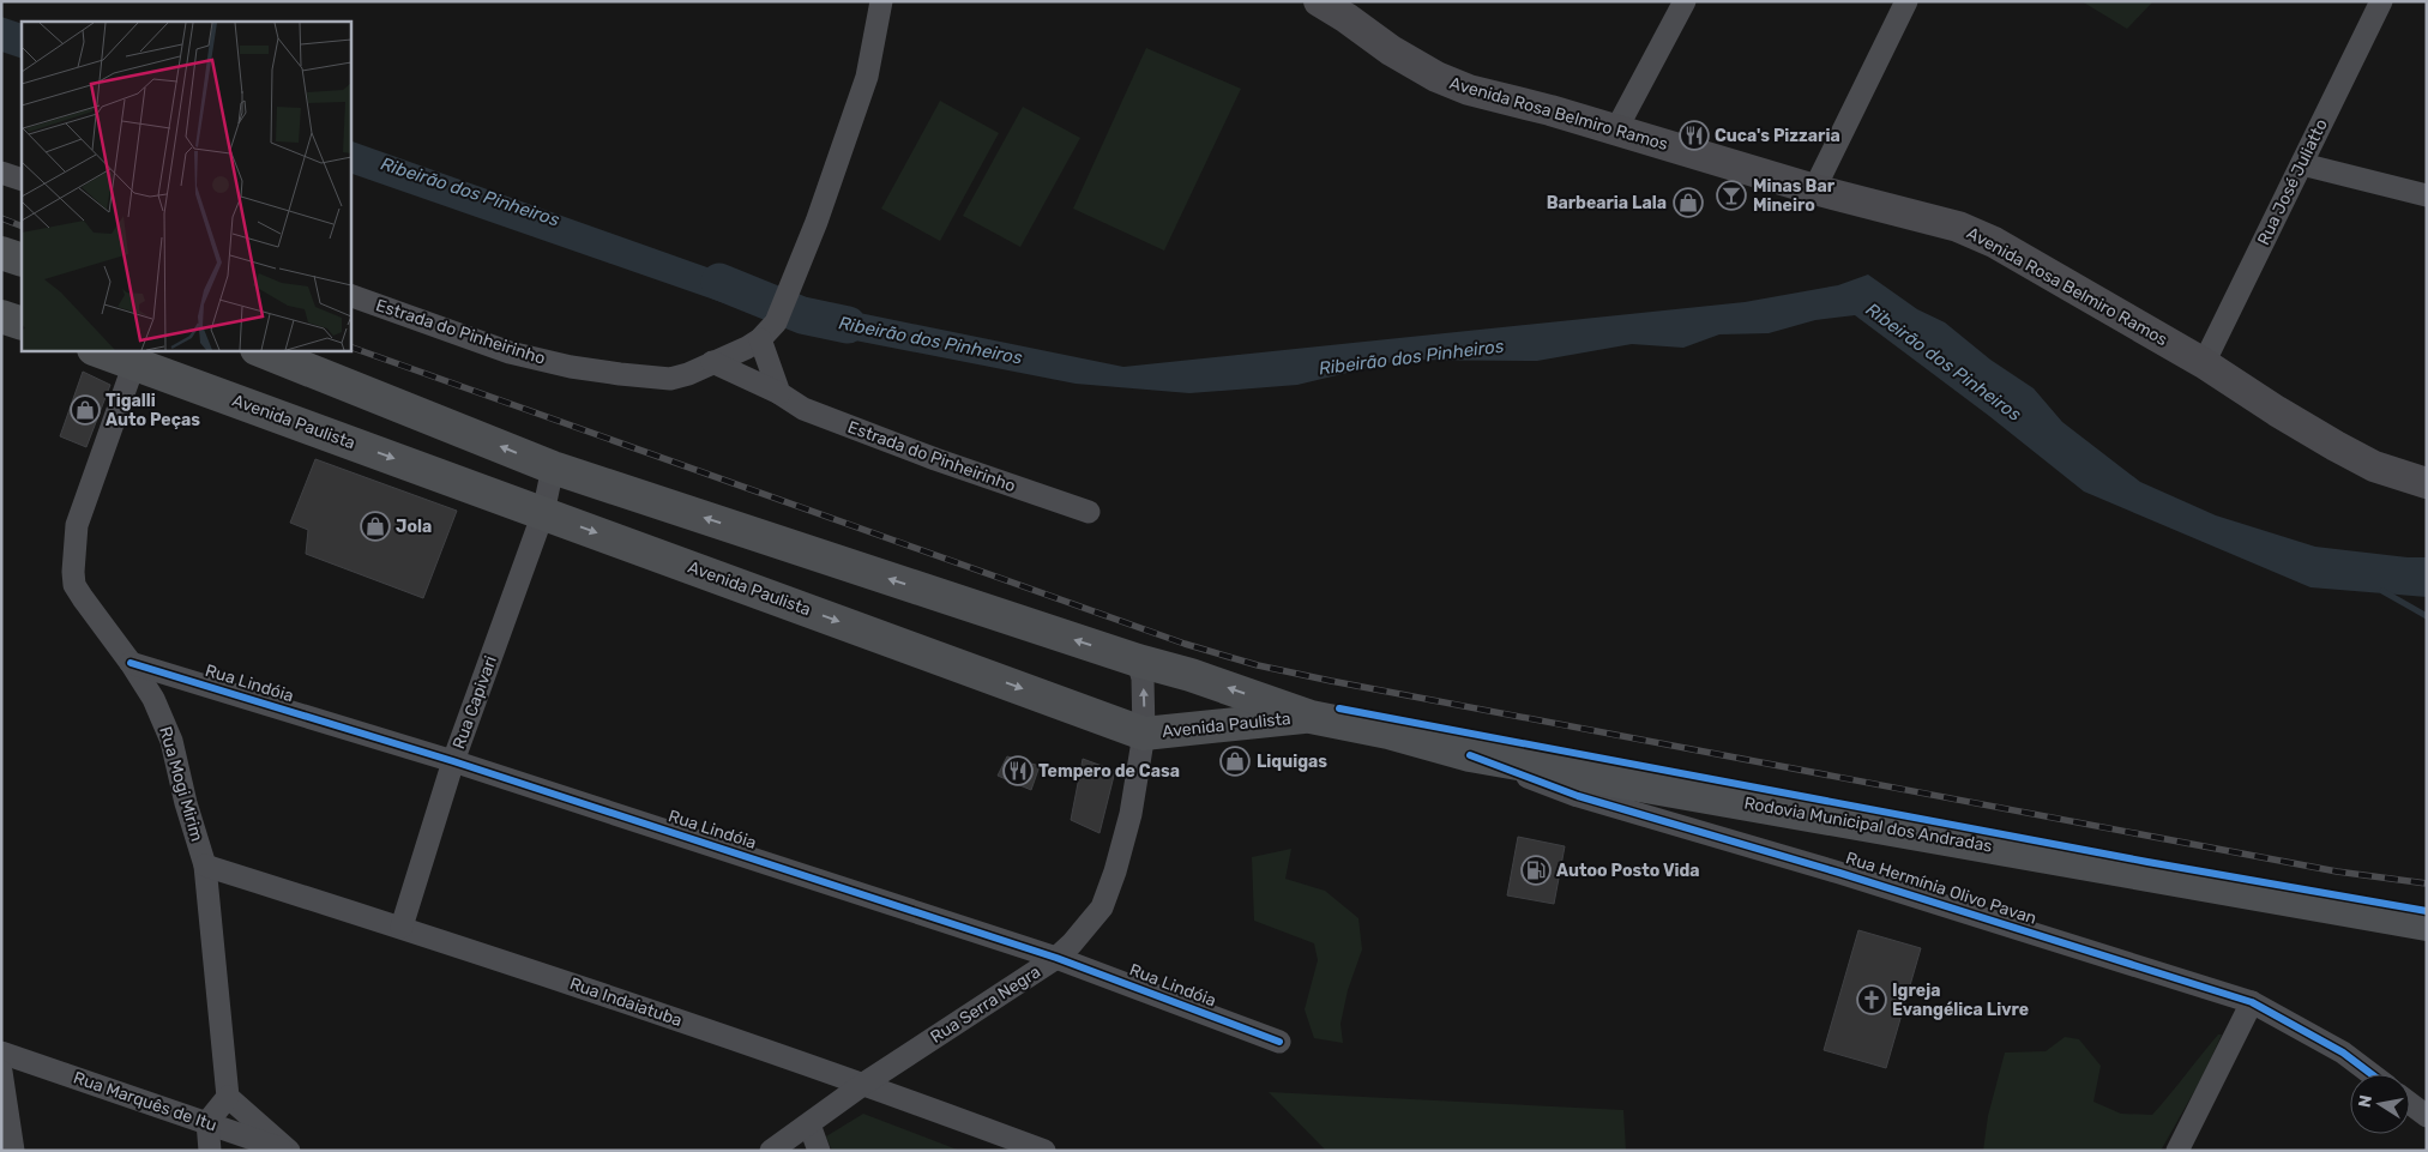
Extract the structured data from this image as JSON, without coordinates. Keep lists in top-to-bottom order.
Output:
{
  "streets": {
    "main road": ["Avenida Rosa Belmiro Ramos", "Avenida Paulista", "Rodovia Municipal dos Andradas"],
    "street": [
      "Rua José Juliatto",
      "Estrada do Pinheirinho",
      "Rua Lindóia",
      "Rua Capivari",
      "Rua Mogi Mirim",
      "Rua Hermínia Olivo Pavan",
      "Rua Indaiatuba",
      "Rua Serra Negra",
      "Rua Marquês de Itu"
    ]
  },
  "crossings": [
    ["Avenida Rosa Belmiro Ramos", "Rua José Juliatto"],
    ["Avenida Paulista", "Rua Capivari"],
    ["Avenida Paulista", "Rua Mogi Mirim"],
    ["Avenida Paulista", "Rodovia Municipal dos Andradas"],
    ["Avenida Paulista", "Rua Serra Negra"],
    ["Rua Lindóia", "Rua Capivari"],
    ["Rua Lindóia", "Rua Mogi Mirim"],
    ["Rua Lindóia", "Rua Serra Negra"],
    ["Rua Capivari", "Rua Indaiatuba"],
    ["Rua Mogi Mirim", "Rua Indaiatuba"],
    ["Rodovia Municipal dos Andradas", "Rua Hermínia Olivo Pavan"],
    ["Rua Indaiatuba", "Rua Serra Negra"]
  ],
  "water": ["Ribeirão dos Pinheiros"],
  "places": {
    "restaurant": ["Cuca's Pizzaria", "Tempero de Casa"],
    "bar": ["Minas Bar Mineiro"],
    "shop": [
      "Barbearia Lala",
      "Tigalli Auto Peças",
      "Jola",
      "Liquigas"
    ],
    "fuel station": ["Autoo Posto Vida"],
    "church": ["Igreja Evangélica Livre"]
  },
  "north": "left"
}
